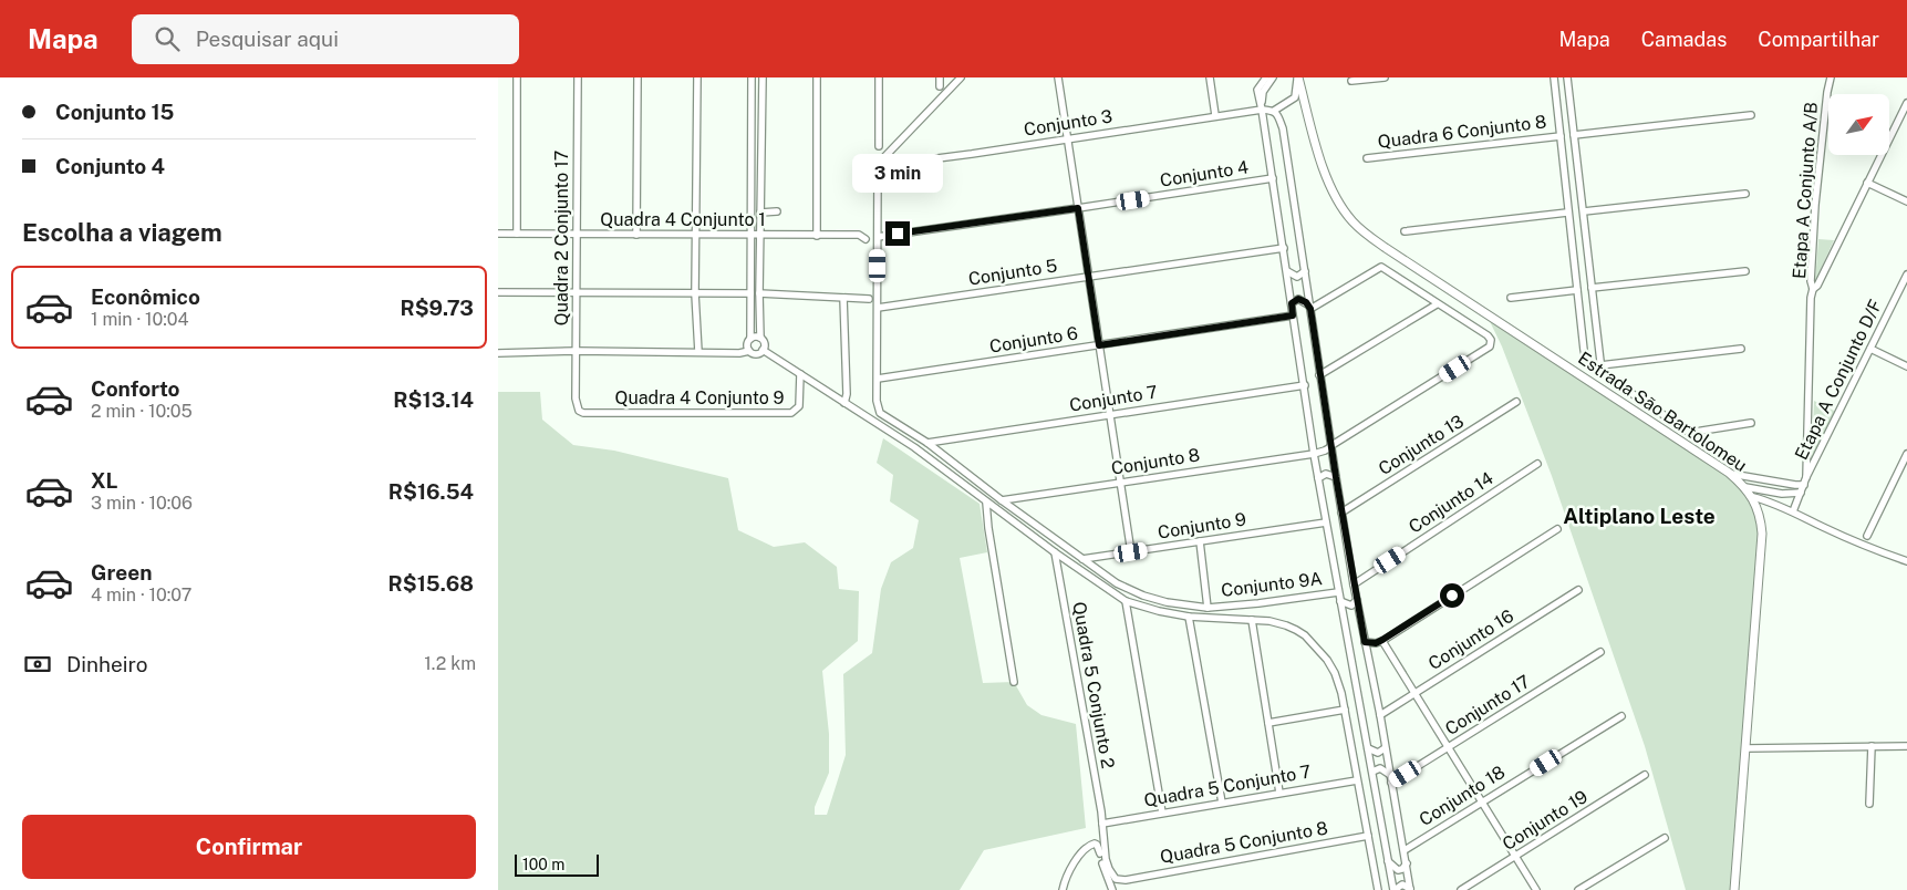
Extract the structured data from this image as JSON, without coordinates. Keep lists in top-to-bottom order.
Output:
{
  "streets": {
    "street": [
      "Conjunto 3",
      "Quadra 6 Conjunto 8",
      "Conjunto 4",
      "Etapa A Conjunto A/B",
      "Quadra 4 Conjunto 1",
      "Quadra 2 Conjunto 17",
      "Conjunto 5",
      "Conjunto 6",
      "Etapa A Conjunto D/F",
      "Quadra 4 Conjunto 9",
      "Conjunto 7",
      "Estrada São Bartolomeu",
      "Conjunto 13",
      "Conjunto 8",
      "Conjunto 14",
      "Conjunto 9",
      "Conjunto 9A",
      "Conjunto 16",
      "Quadra 5 Conjunto 2",
      "Conjunto 17",
      "Quadra 5 Conjunto 7",
      "Conjunto 18",
      "Conjunto 19",
      "Quadra 5 Conjunto 8"
    ]
  },
  "crossings": [
    ["Quadra 4 Conjunto 1", "Quadra 2 Conjunto 17"],
    ["Quadra 2 Conjunto 17", "Quadra 4 Conjunto 9"],
    ["Conjunto 6", "Conjunto 9A"],
    ["Conjunto 7", "Conjunto 9A"],
    ["Conjunto 8", "Conjunto 9A"],
    ["Conjunto 9", "Conjunto 9A"],
    ["Quadra 5 Conjunto 2", "Quadra 5 Conjunto 7"],
    ["Quadra 5 Conjunto 2", "Quadra 5 Conjunto 8"]
  ],
  "districts": ["Altiplano Leste"],
  "scale_bar": "100 m",
  "north": "top right",
  "page": {
    "header": "Mapa",
    "search": "Pesquisar aqui",
    "nav": ["Mapa", "Camadas", "Compartilhar"],
    "banner": ["Conjunto 15", "Conjunto 4"],
    "bubble": "3 min",
    "heading": "Escolha a viagem",
    "list": [
      {
        "name": "Econômico",
        "note": "1 min · 10:04",
        "value": "R$9.73"
      },
      {
        "name": "Conforto",
        "note": "2 min · 10:05",
        "value": "R$13.14"
      },
      {
        "name": "XL",
        "note": "3 min · 10:06",
        "value": "R$16.54"
      },
      {
        "name": "Green",
        "note": "4 min · 10:07",
        "value": "R$15.68"
      }
    ],
    "pay": ["Dinheiro", "1.2 km"],
    "buttons": "Confirmar",
    "scale": "100 m"
  }
}
